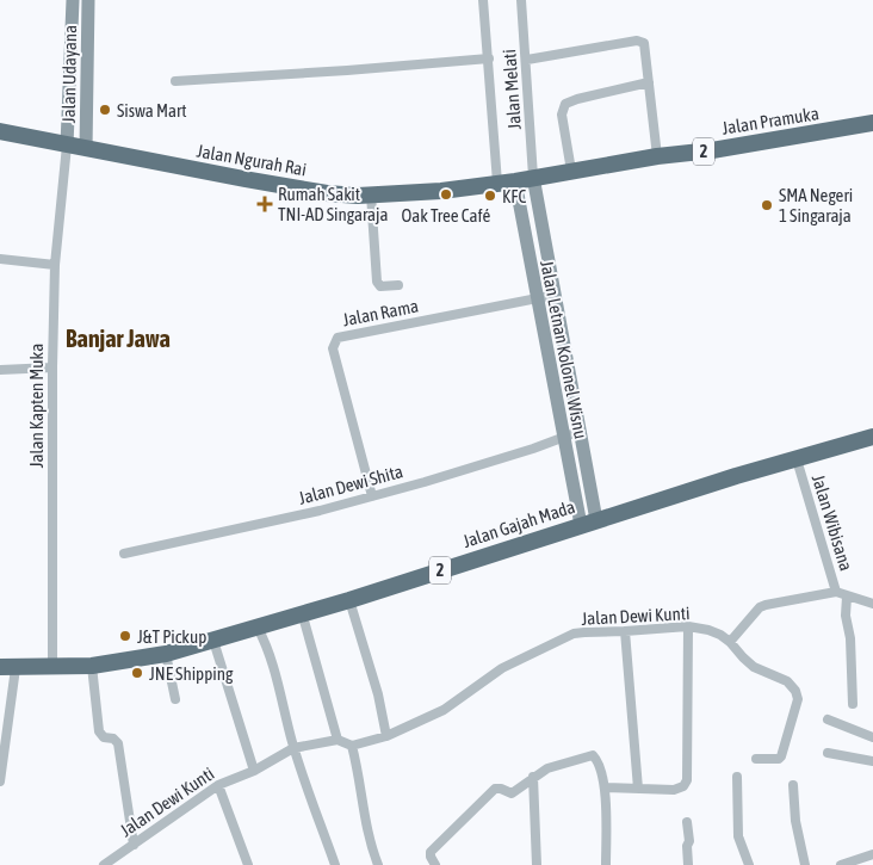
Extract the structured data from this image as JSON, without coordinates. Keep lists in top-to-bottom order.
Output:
{
  "streets": {
    "highway": [
      "Jalan Pramuka",
      "2",
      "Jalan Ngurah Rai",
      "Jalan Gajah Mada"
    ],
    "street": [
      "Jalan Udayana",
      "Jalan Melati",
      "Jalan Rama",
      "Jalan Letnan Kolonel Wisnu",
      "Jalan Kapten Muka",
      "Jalan Dewi Shita",
      "Jalan Wibisana",
      "Jalan Dewi Kunti"
    ]
  },
  "crossings": [
    ["Jalan Udayana", "Jalan Ngurah Rai"],
    ["Jalan Udayana", "Jalan Kapten Muka"],
    ["Jalan Melati", "Jalan Pramuka"],
    ["Jalan Melati", "Jalan Ngurah Rai"],
    ["Jalan Melati", "Jalan Letnan Kolonel Wisnu"],
    ["Jalan Pramuka", "Jalan Ngurah Rai"],
    ["Jalan Pramuka", "Jalan Letnan Kolonel Wisnu"],
    ["Jalan Ngurah Rai", "Jalan Letnan Kolonel Wisnu"],
    ["Jalan Ngurah Rai", "Jalan Kapten Muka"],
    ["Jalan Rama", "Jalan Letnan Kolonel Wisnu"],
    ["Jalan Rama", "Jalan Dewi Shita"],
    ["Jalan Letnan Kolonel Wisnu", "Jalan Dewi Shita"],
    ["Jalan Letnan Kolonel Wisnu", "Jalan Gajah Mada"],
    ["Jalan Kapten Muka", "Jalan Gajah Mada"],
    ["Jalan Wibisana", "Jalan Gajah Mada"]
  ],
  "districts": ["Banjar Jawa"],
  "places": {
    "other": [
      "Siswa Mart",
      "Oak Tree Café",
      "KFC",
      "SMA Negeri 1 Singaraja",
      "J&T Pickup",
      "JNE Shipping"
    ],
    "health": ["Rumah Sakit TNI-AD Singaraja"]
  }
}
